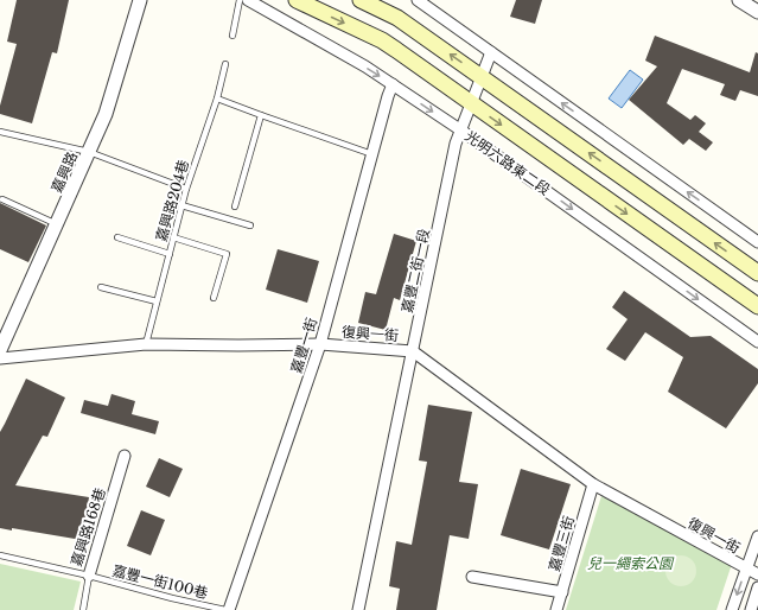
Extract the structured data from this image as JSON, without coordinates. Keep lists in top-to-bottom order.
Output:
{
  "streets": {
    "main road": ["光明六路東二段"],
    "street": [
      "嘉興路",
      "嘉豐二街一段",
      "復興一街",
      "嘉豐一街",
      "嘉興路168巷",
      "嘉豐三街"
    ],
    "lane": ["嘉興路204巷", "嘉豐一街100巷"]
  },
  "crossings": [
    ["光明六路東二段", "嘉豐二街一段"],
    ["光明六路東二段", "嘉豐一街"],
    ["嘉興路204巷", "復興一街"],
    ["嘉豐二街一段", "復興一街"],
    ["復興一街", "嘉豐一街"],
    ["復興一街", "嘉豐三街"],
    ["嘉豐一街", "嘉豐一街100巷"],
    ["嘉興路168巷", "嘉豐一街100巷"]
  ],
  "parks": ["兒一繩索公園"]
}
